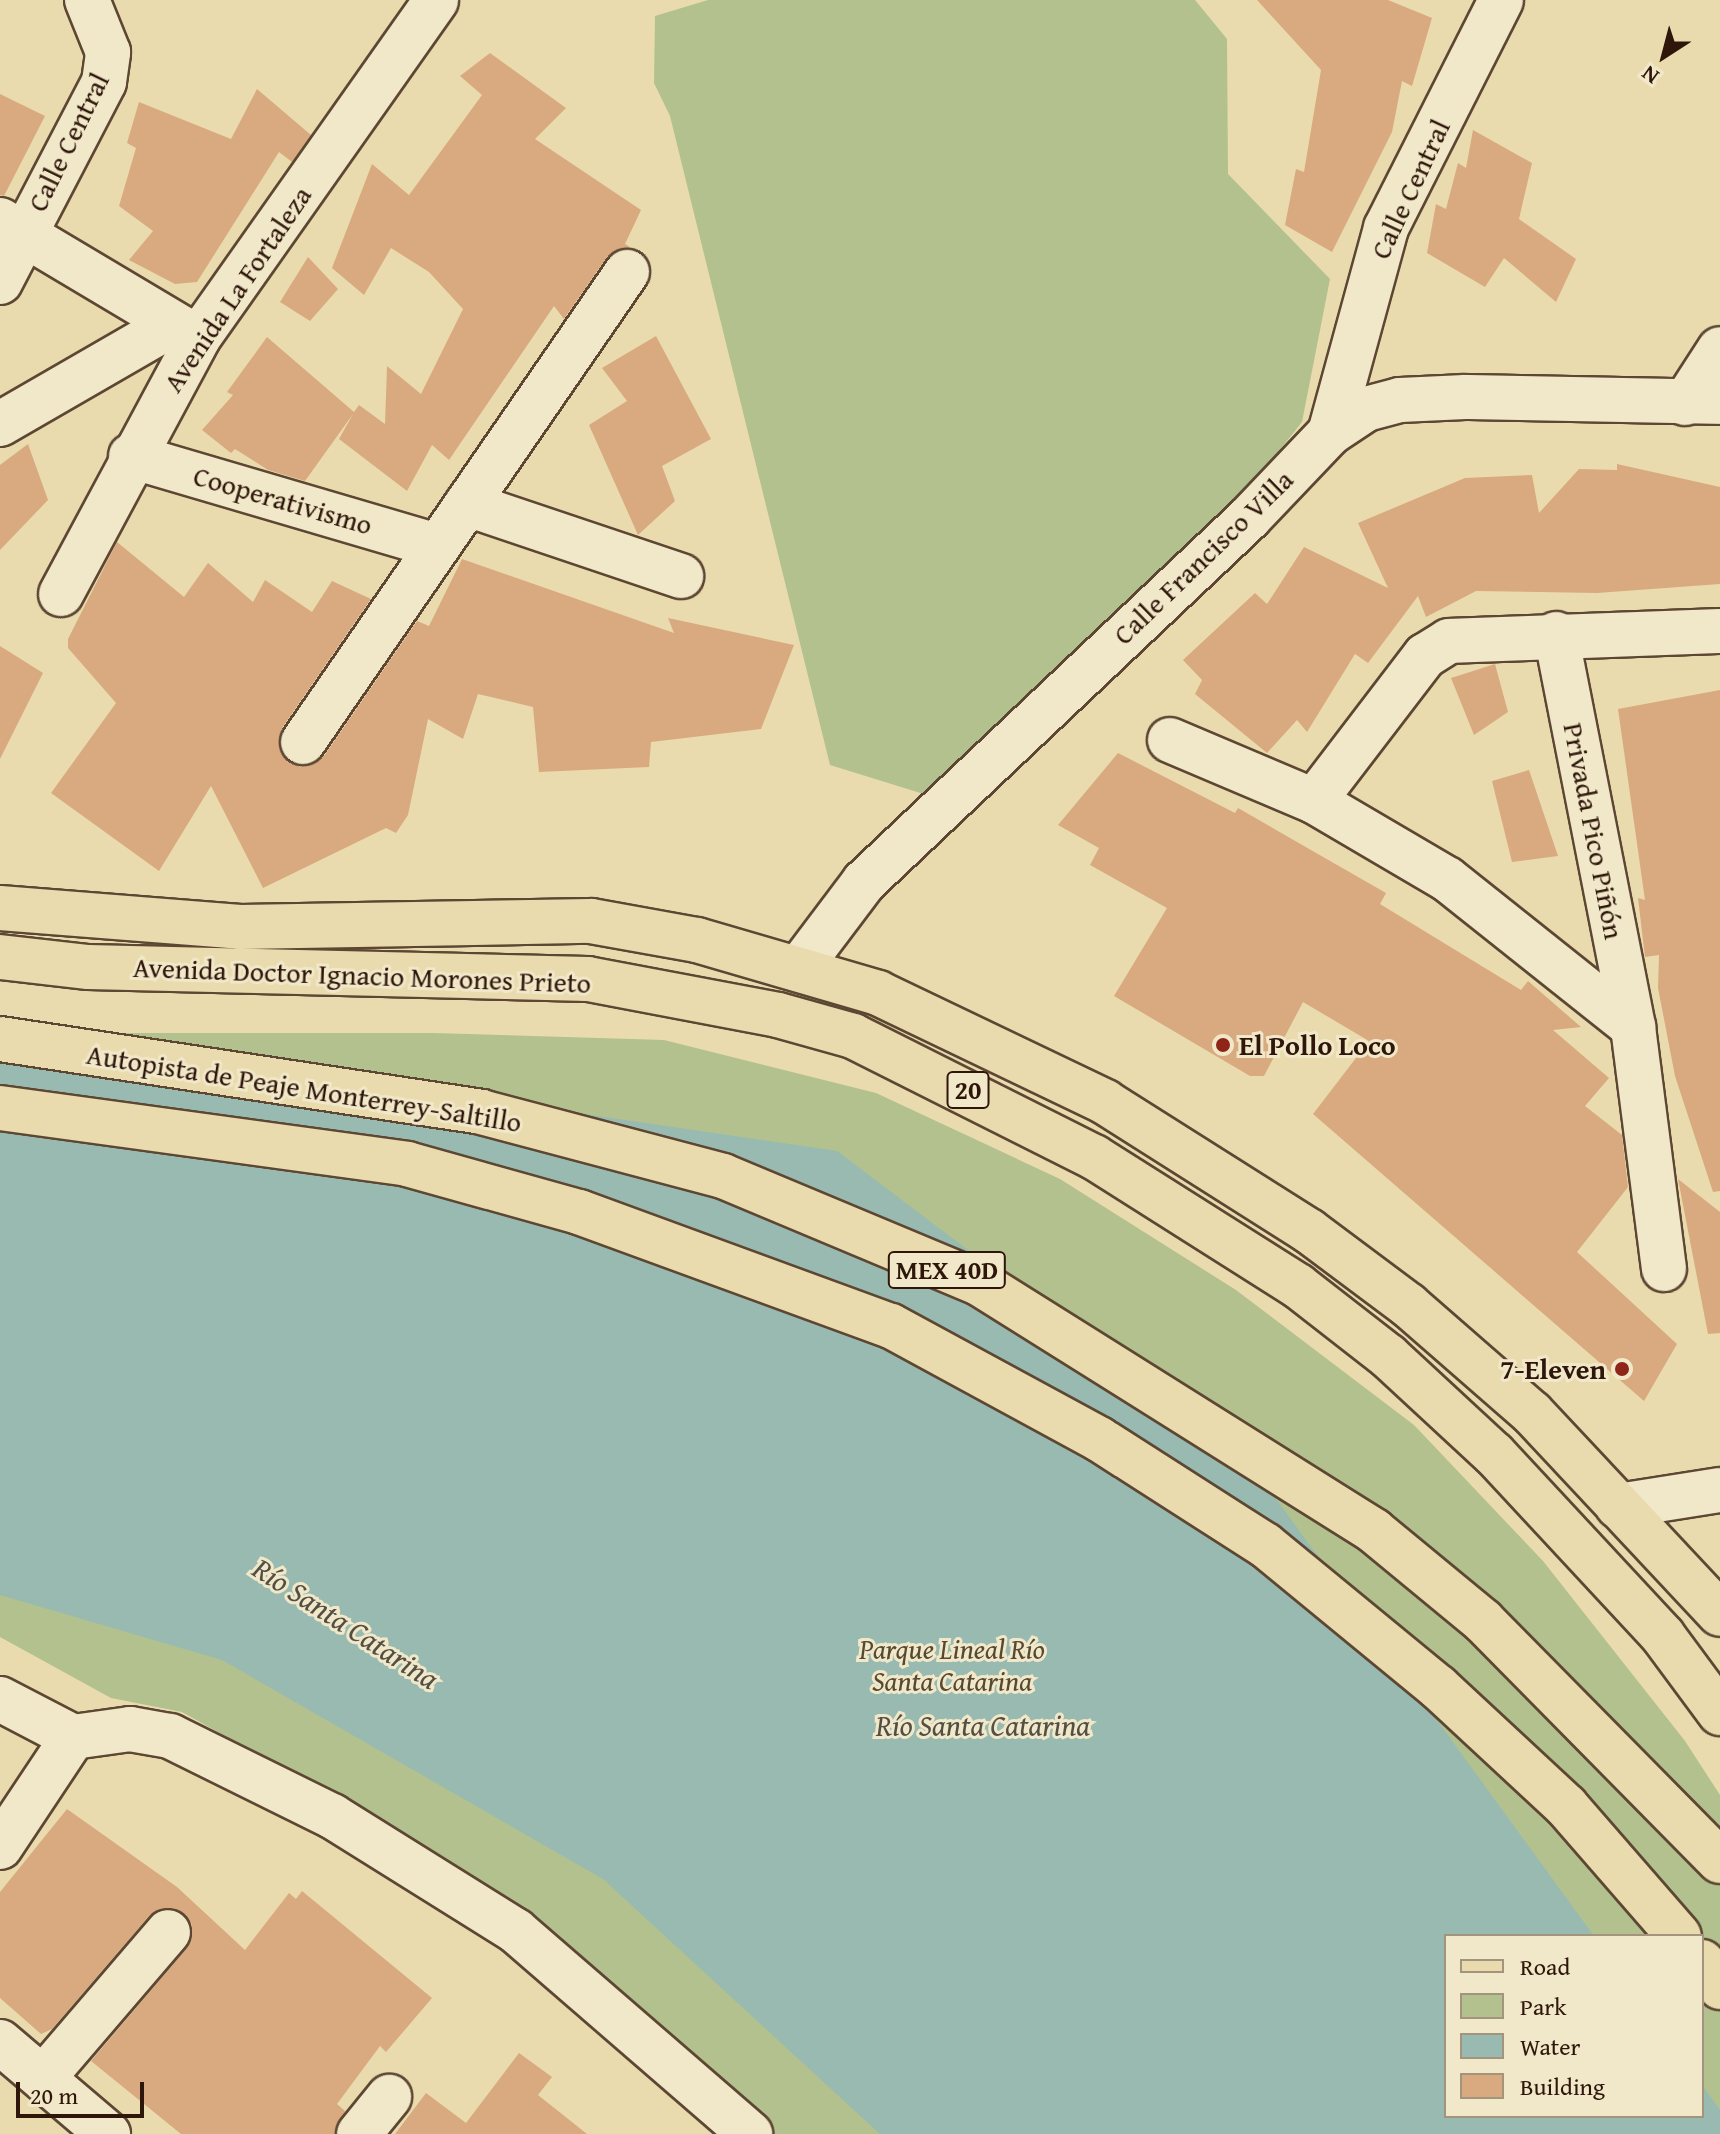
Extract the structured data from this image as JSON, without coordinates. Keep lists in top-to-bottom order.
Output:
{
  "streets": {
    "main road": [
      "Avenida Doctor Ignacio Morones Prieto",
      "Autopista de Peaje Monterrey-Saltillo",
      "20",
      "MEX 40D"
    ],
    "street": [
      "Calle Central",
      "Avenida La Fortaleza",
      "Cooperativismo",
      "Calle Francisco Villa",
      "Privada Pico Piñón"
    ]
  },
  "crossings": [
    ["Calle Central", "Calle Francisco Villa"],
    ["Avenida La Fortaleza", "Cooperativismo"],
    ["Calle Francisco Villa", "Avenida Doctor Ignacio Morones Prieto"]
  ],
  "water": ["Río Santa Catarina"],
  "parks": ["Parque Lineal Río Santa Catarina"],
  "places": ["El Pollo Loco", "7-Eleven"],
  "legend": [
    "Road",
    "Park",
    "Water",
    "Building"
  ],
  "scale_bar": "20 m",
  "north": "bottom left"
}
